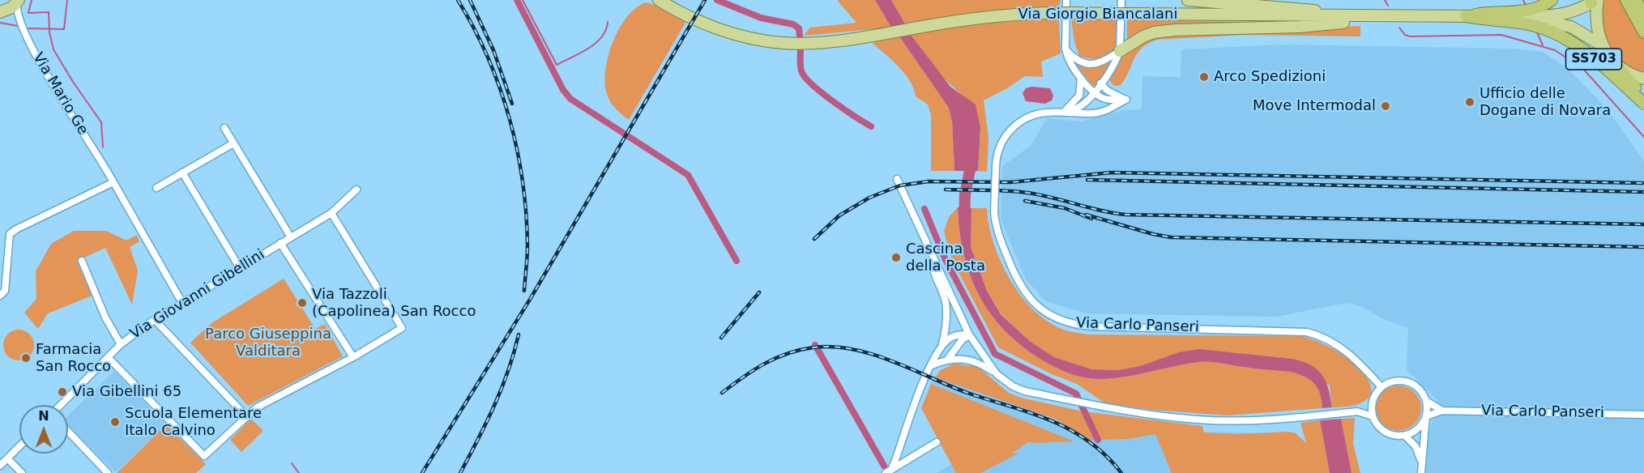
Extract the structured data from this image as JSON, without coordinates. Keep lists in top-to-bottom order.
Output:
{
  "streets": {
    "highway": ["SS703"],
    "main road": ["Via Giorgio Biancalani"],
    "street": ["Via Mario Ge", "Via Giovanni Gibellini", "Via Carlo Panseri"]
  },
  "crossings": [
    ["Via Giorgio Biancalani", "SS703"],
    ["Via Mario Ge", "Via Giovanni Gibellini"]
  ],
  "parks": ["Parco Giuseppina Valditara"],
  "places": [
    "Arco Spedizioni",
    "Ufficio delle Dogane di Novara",
    "Move Intermodal",
    "Cascina della Posta",
    "Via Tazzoli (Capolinea) San Rocco",
    "Farmacia San Rocco",
    "Via Gibellini 65",
    "Scuola Elementare Italo Calvino"
  ],
  "north": "top"
}
